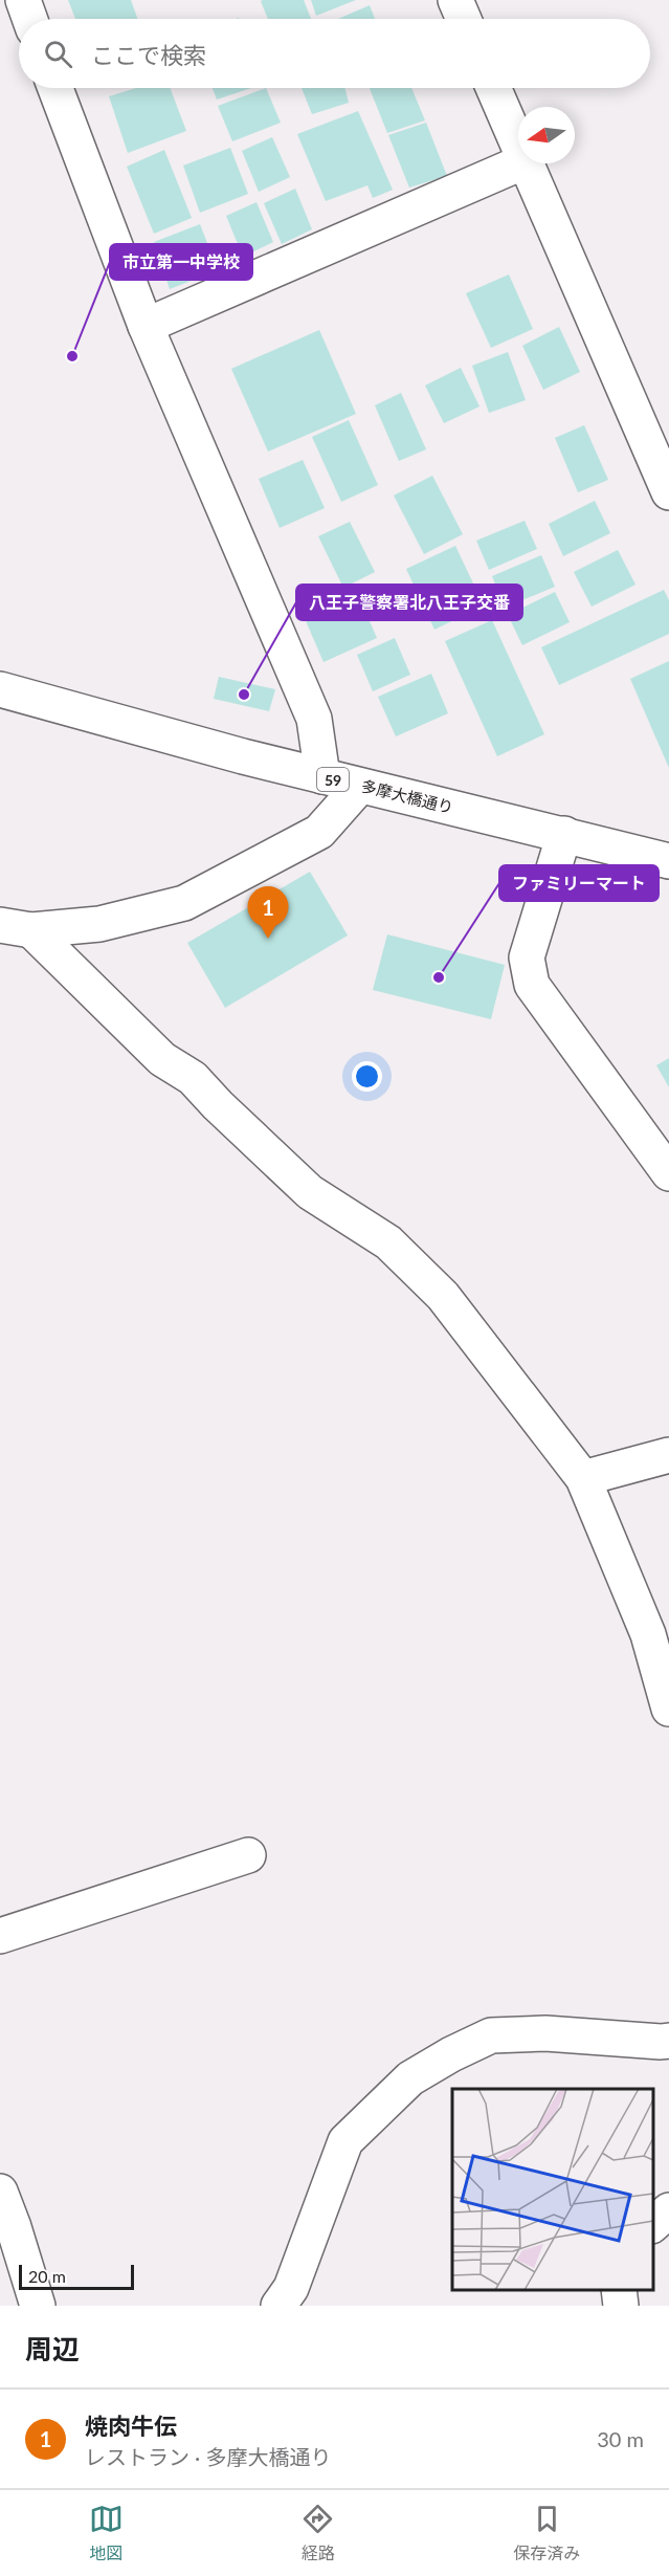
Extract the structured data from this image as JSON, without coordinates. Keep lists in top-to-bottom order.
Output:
{
  "streets": {
    "street": ["59", "多摩大橋通り"]
  },
  "places": ["市立第一中学校", "八王子警察署北八王子交番", "ファミリーマート"],
  "scale_bar": "20 m",
  "north": "left",
  "page": {
    "search": "ここで検索",
    "pins": "1",
    "scale": "20 m",
    "heading": "周辺",
    "list": [
      {
        "mark": "1",
        "name": "焼肉牛伝",
        "note": "レストラン · 多摩大橋通り",
        "value": "30 m"
      }
    ],
    "nav": ["地図", "経路", "保存済み"]
  }
}
